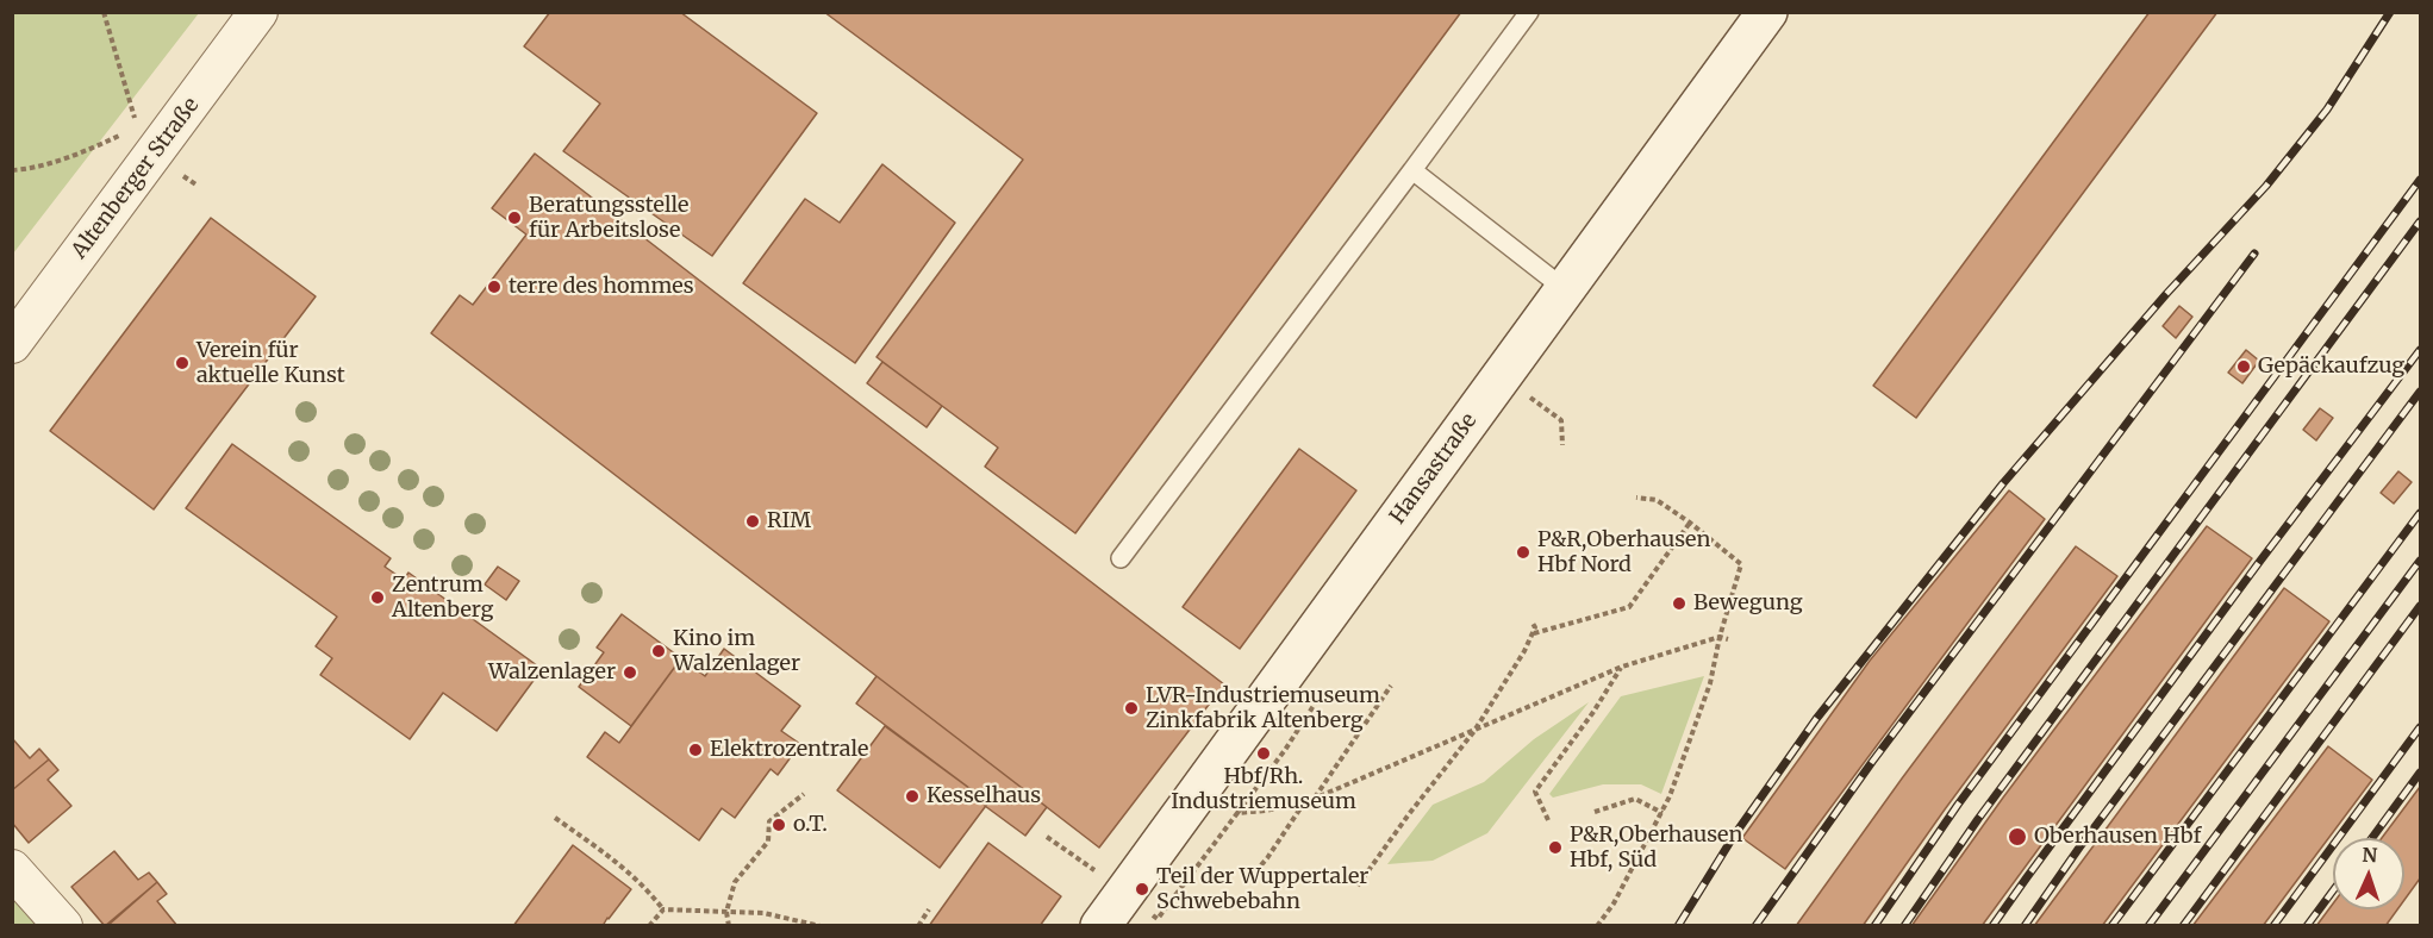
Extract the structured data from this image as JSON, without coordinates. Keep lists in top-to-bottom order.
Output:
{
  "streets": {
    "main road": ["Hansastraße"],
    "street": ["Altenberger Straße"]
  },
  "places": [
    "Beratungsstelle für Arbeitslose",
    "terre des hommes",
    "Verein für aktuelle Kunst",
    "Gepäckaufzug",
    "RIM",
    "P&R,Oberhausen Hbf Nord",
    "Zentrum Altenberg",
    "Bewegung",
    "Kino im Walzenlager",
    "Walzenlager",
    "LVR-Industriemuseum Zinkfabrik Altenberg",
    "Elektrozentrale",
    "Hbf/Rh. Industriemuseum",
    "Kesselhaus",
    "o.T.",
    "Oberhausen Hbf",
    "P&R,Oberhausen Hbf, Süd",
    "Teil der Wuppertaler Schwebebahn"
  ],
  "north": "top"
}
